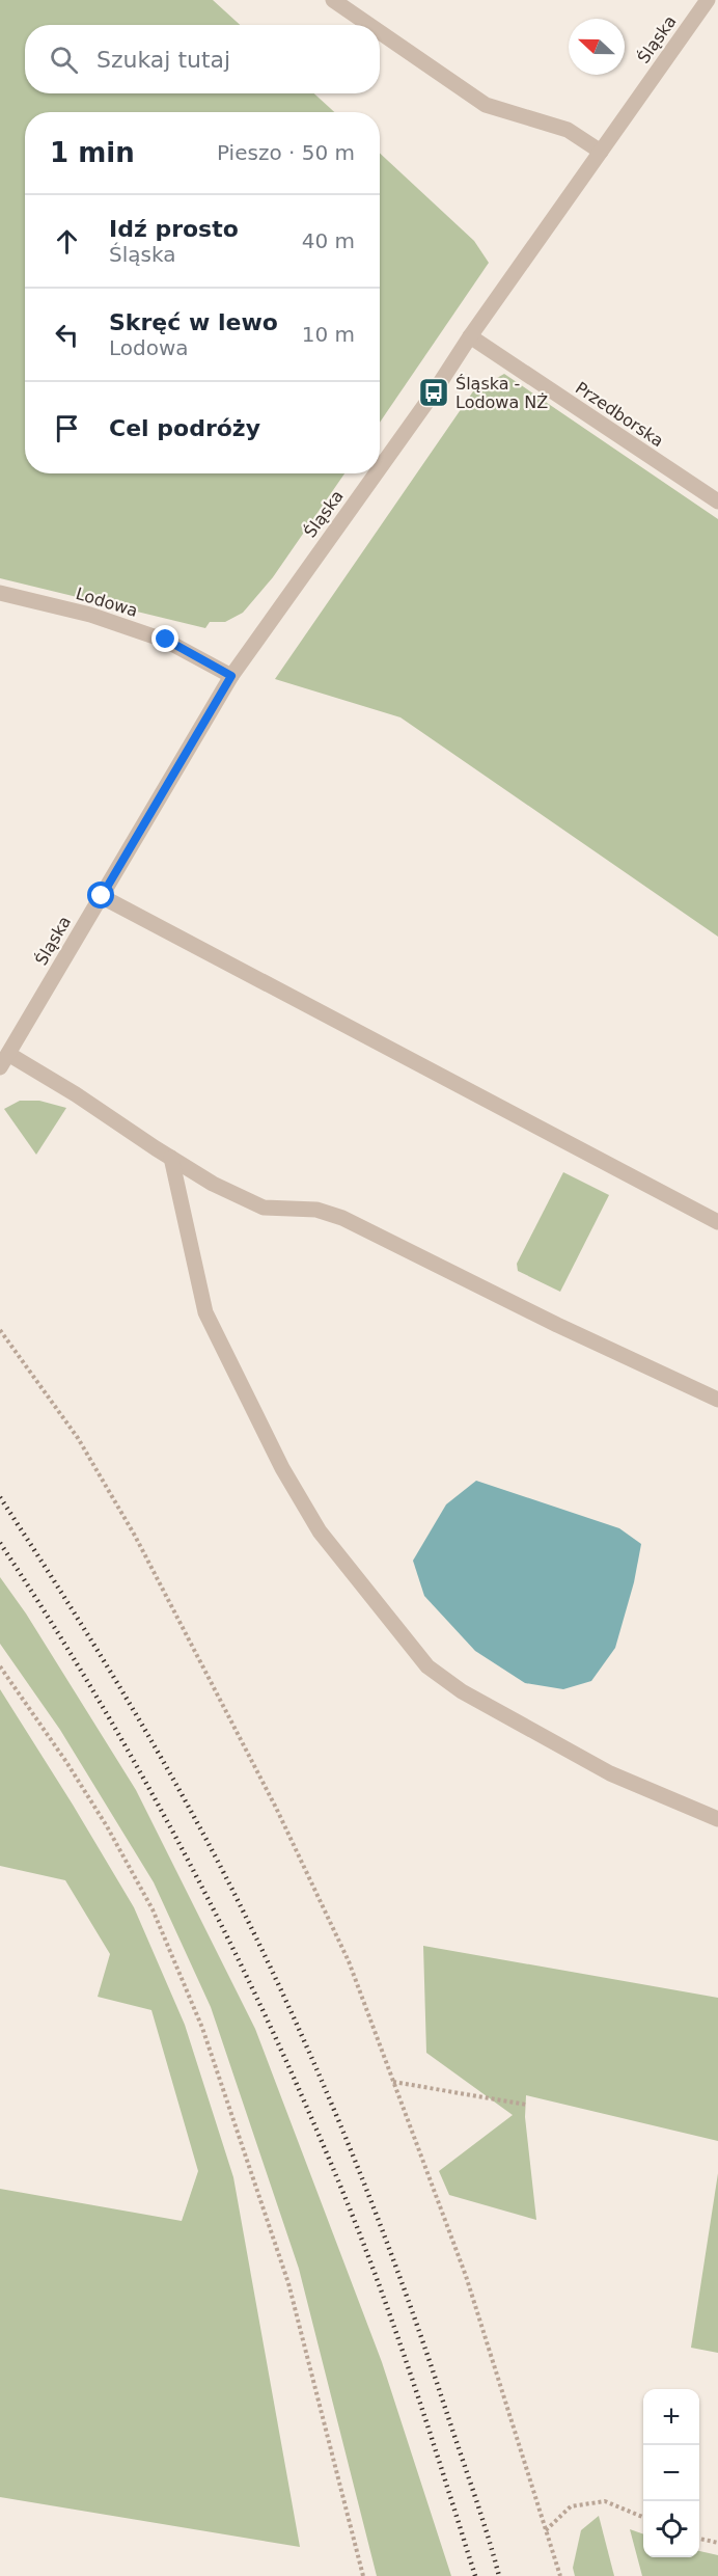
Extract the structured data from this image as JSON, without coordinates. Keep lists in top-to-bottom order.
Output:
{
  "streets": {
    "street": ["Śląska", "Przedborska", "Lodowa"]
  },
  "crossings": [
    ["Śląska", "Przedborska"],
    ["Śląska", "Lodowa"]
  ],
  "places": {
    "bus stop": ["Śląska - Lodowa NŻ"]
  },
  "north": "left",
  "page": {
    "search": "Szukaj tutaj",
    "heading": ["1 min", "Pieszo · 50 m"],
    "list": [
      ["Idź prosto", "Śląska", "40 m"],
      ["Skręć w lewo", "Lodowa", "10 m"],
      "Cel podróży"
    ],
    "map_buttons": ["+", "−"]
  }
}
